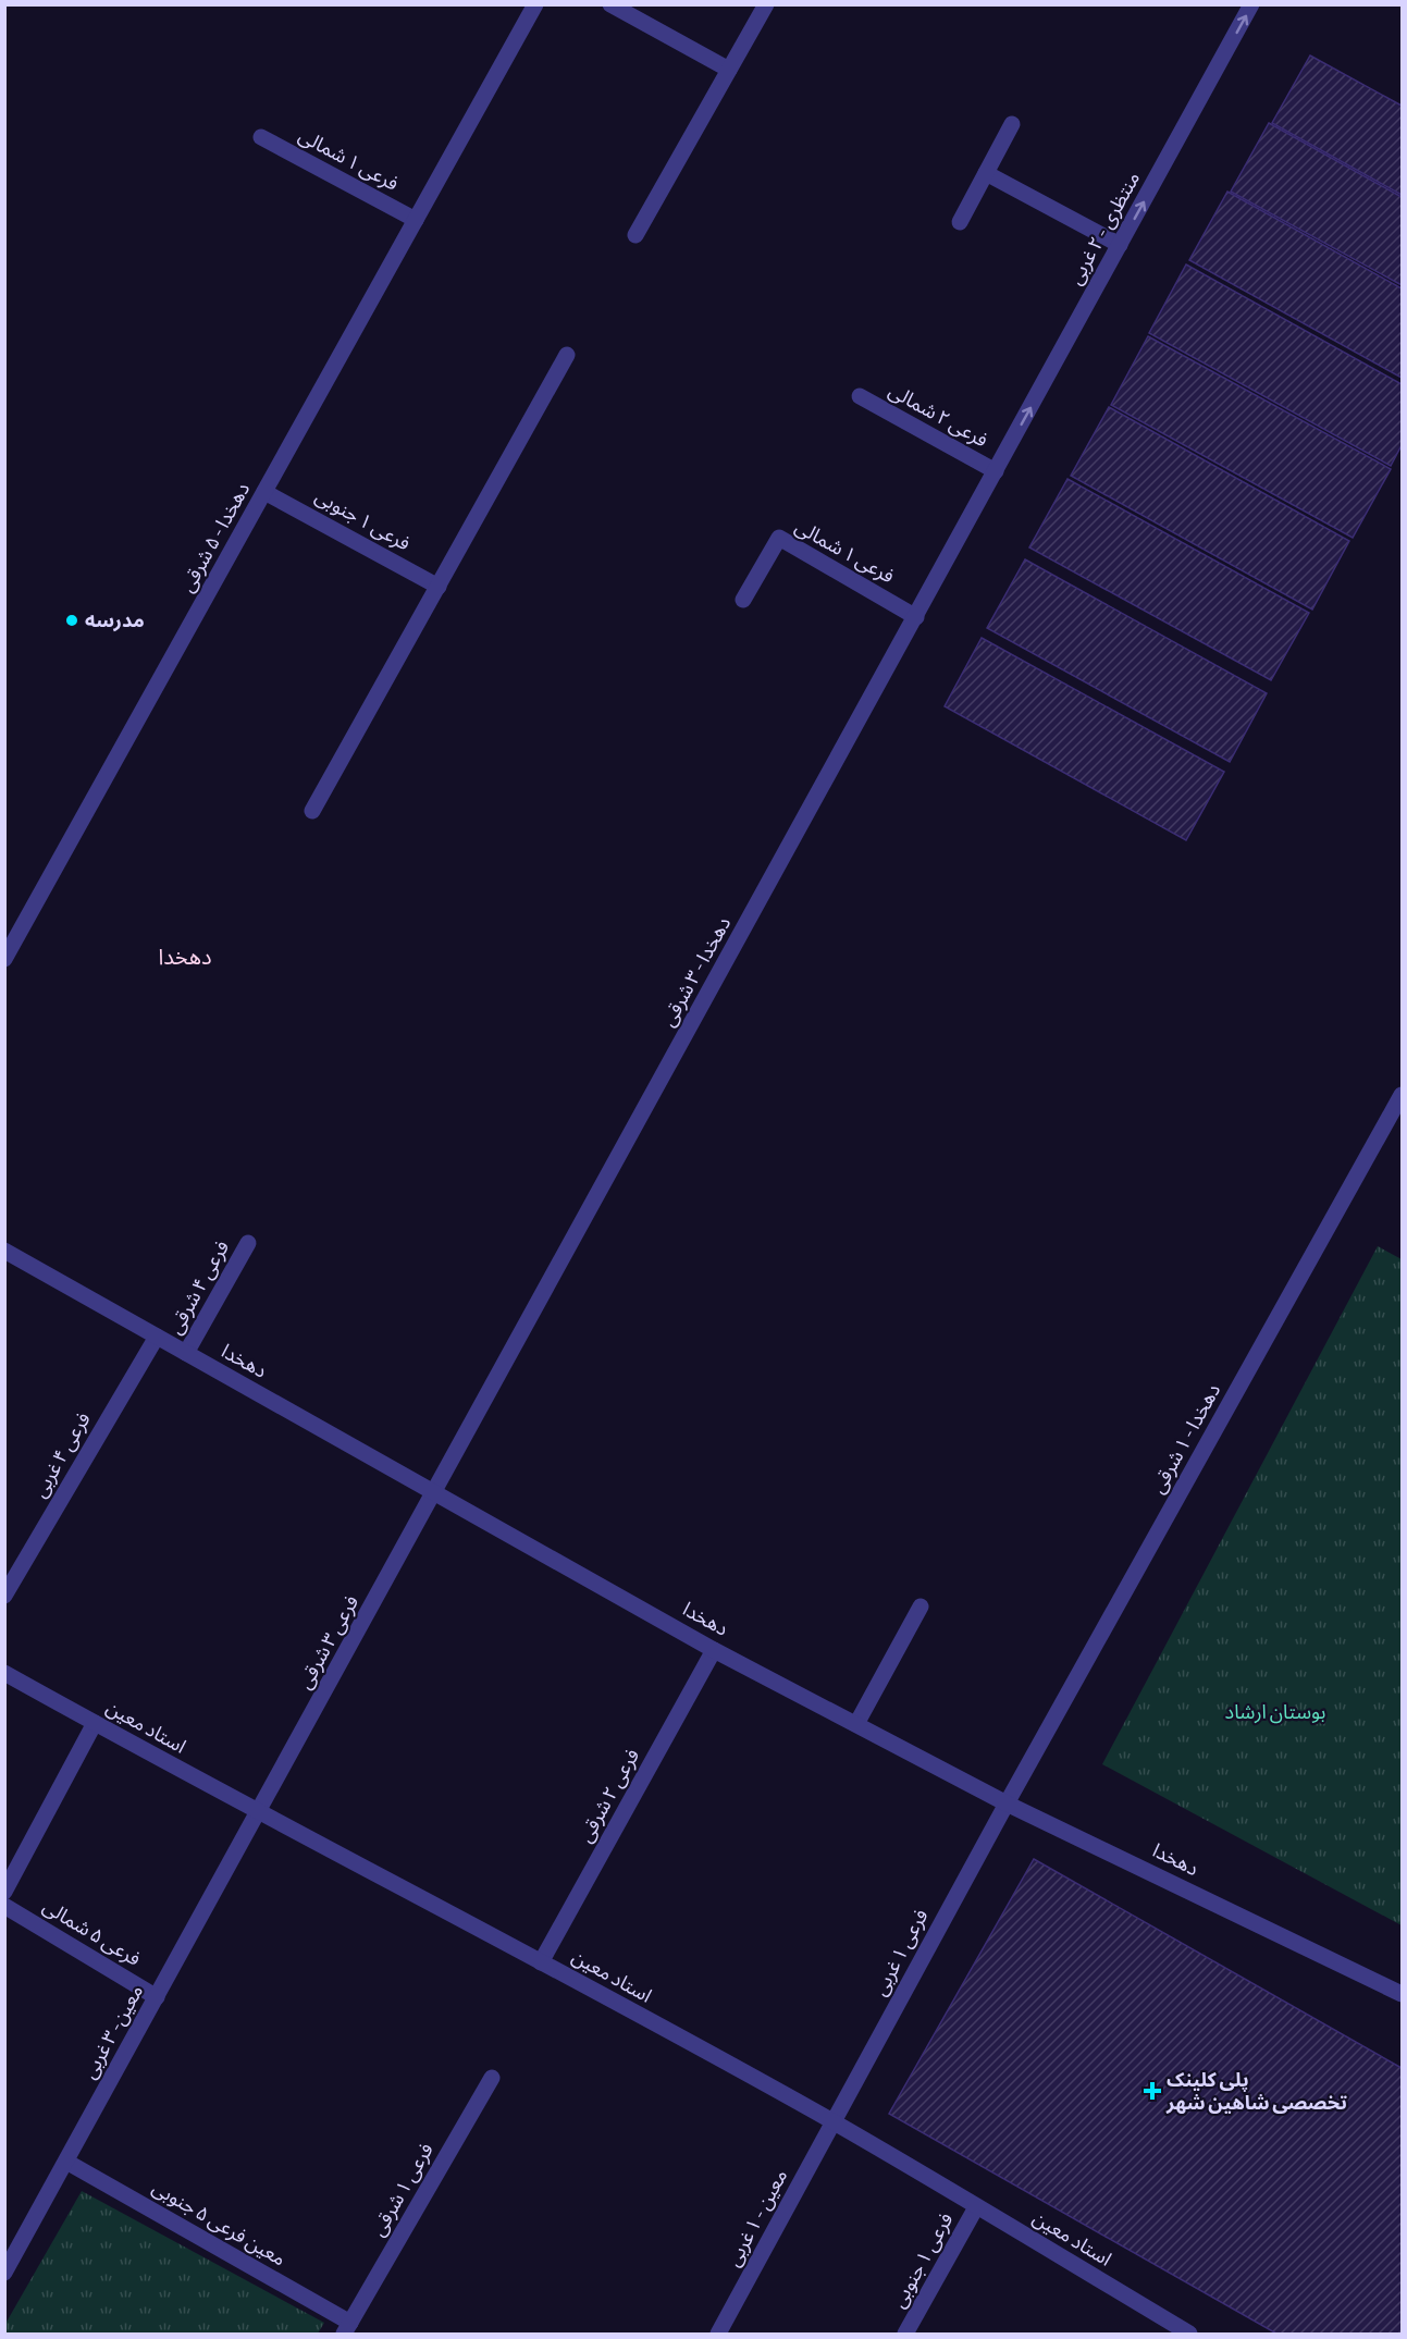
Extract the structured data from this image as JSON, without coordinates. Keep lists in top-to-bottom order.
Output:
{
  "streets": {
    "street": [
      "فرعی ۱ شمالی",
      "منتظری - ۲ غربی",
      "فرعی ۲ شمالی",
      "فرعی ۱ جنوبی",
      "دهخدا - ۵ شرقی",
      "دهخدا - ۳ شرقی",
      "فرعی ۴ شرقی",
      "دهخدا",
      "دهخدا - ۱ شرقی",
      "فرعی ۴ غربی",
      "فرعی ۳ شرقی",
      "استاد معین",
      "فرعی ۲ شرقی",
      "فرعی ۵ شمالی",
      "فرعی ۱ غربی",
      "معین- ۳ غربی",
      "فرعی ۱ شرقی",
      "معین - ۱ غربی",
      "معین فرعی ۵ جنوبی"
    ]
  },
  "crossings": [
    ["فرعی ۱ شمالی", "دهخدا - ۵ شرقی"],
    ["فرعی ۱ شمالی", "دهخدا - ۳ شرقی"],
    ["منتظری - ۲ غربی", "فرعی ۲ شمالی"],
    ["منتظری - ۲ غربی", "دهخدا - ۳ شرقی"],
    ["فرعی ۲ شمالی", "دهخدا - ۳ شرقی"],
    ["فرعی ۱ جنوبی", "دهخدا - ۵ شرقی"],
    ["فرعی ۱ جنوبی", "استاد معین"],
    ["دهخدا - ۳ شرقی", "دهخدا"],
    ["دهخدا - ۳ شرقی", "فرعی ۳ شرقی"],
    ["فرعی ۴ شرقی", "دهخدا"],
    ["دهخدا", "دهخدا - ۱ شرقی"],
    ["دهخدا", "فرعی ۴ غربی"],
    ["دهخدا", "فرعی ۳ شرقی"],
    ["دهخدا", "فرعی ۲ شرقی"],
    ["دهخدا", "فرعی ۱ غربی"],
    ["دهخدا - ۱ شرقی", "فرعی ۱ غربی"],
    ["فرعی ۳ شرقی", "استاد معین"],
    ["فرعی ۳ شرقی", "معین- ۳ غربی"],
    ["استاد معین", "فرعی ۲ شرقی"],
    ["استاد معین", "فرعی ۱ غربی"],
    ["استاد معین", "معین- ۳ غربی"],
    ["استاد معین", "معین - ۱ غربی"],
    ["فرعی ۵ شمالی", "معین- ۳ غربی"],
    ["فرعی ۱ غربی", "معین - ۱ غربی"],
    ["معین- ۳ غربی", "معین فرعی ۵ جنوبی"],
    ["فرعی ۱ شرقی", "معین فرعی ۵ جنوبی"]
  ],
  "one_way": ["منتظری - ۲ غربی"],
  "districts": ["دهخدا"],
  "parks": ["بوستان ارشاد"],
  "places": {
    "other": ["مدرسه"],
    "health": ["پلی کلینک تخصصی شاهین شهر"]
  }
}
